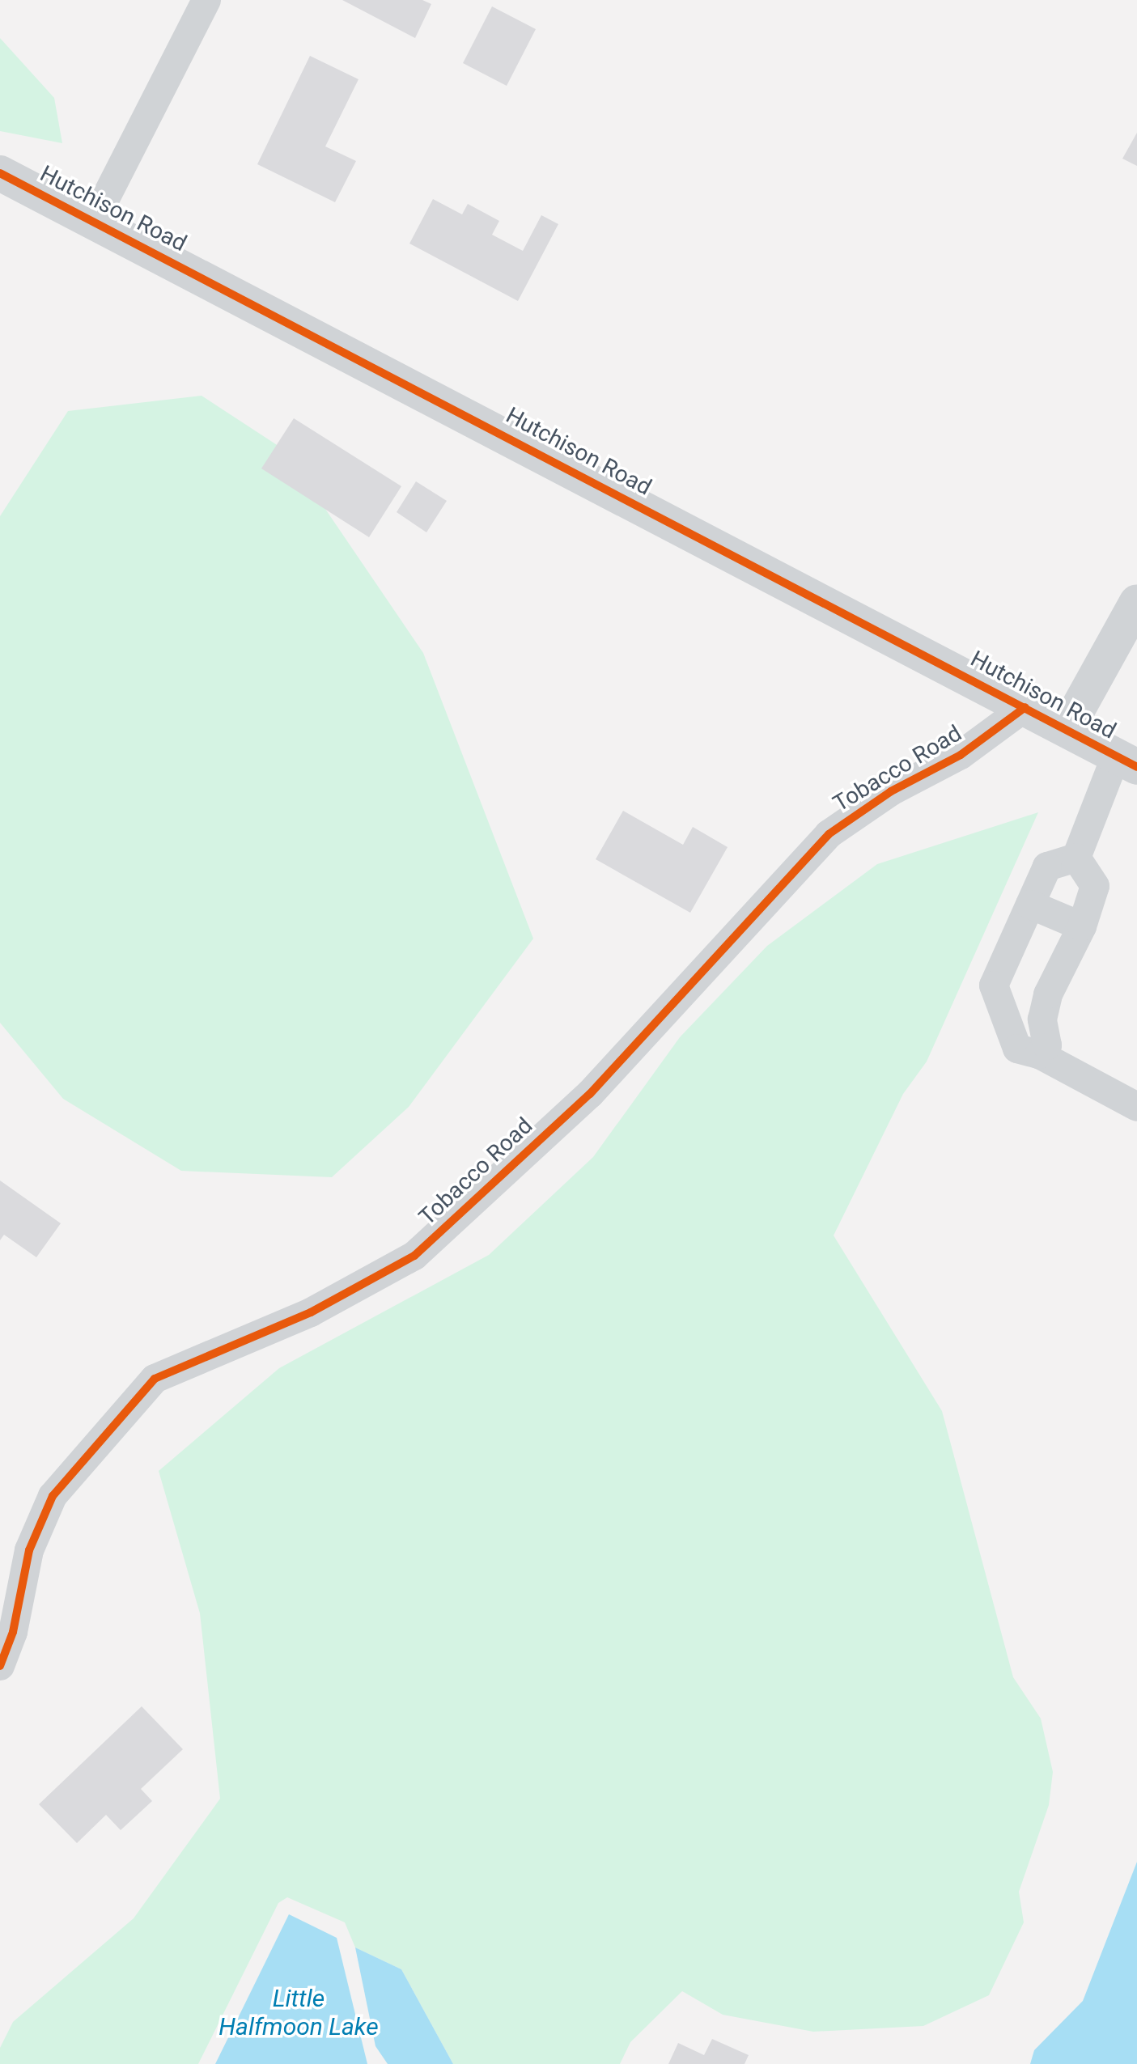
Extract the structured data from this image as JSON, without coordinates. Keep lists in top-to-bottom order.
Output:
{
  "streets": {
    "street": ["Hutchison Road", "Tobacco Road"]
  },
  "crossings": [
    ["Hutchison Road", "Tobacco Road"]
  ],
  "water": ["Little Halfmoon Lake"]
}
